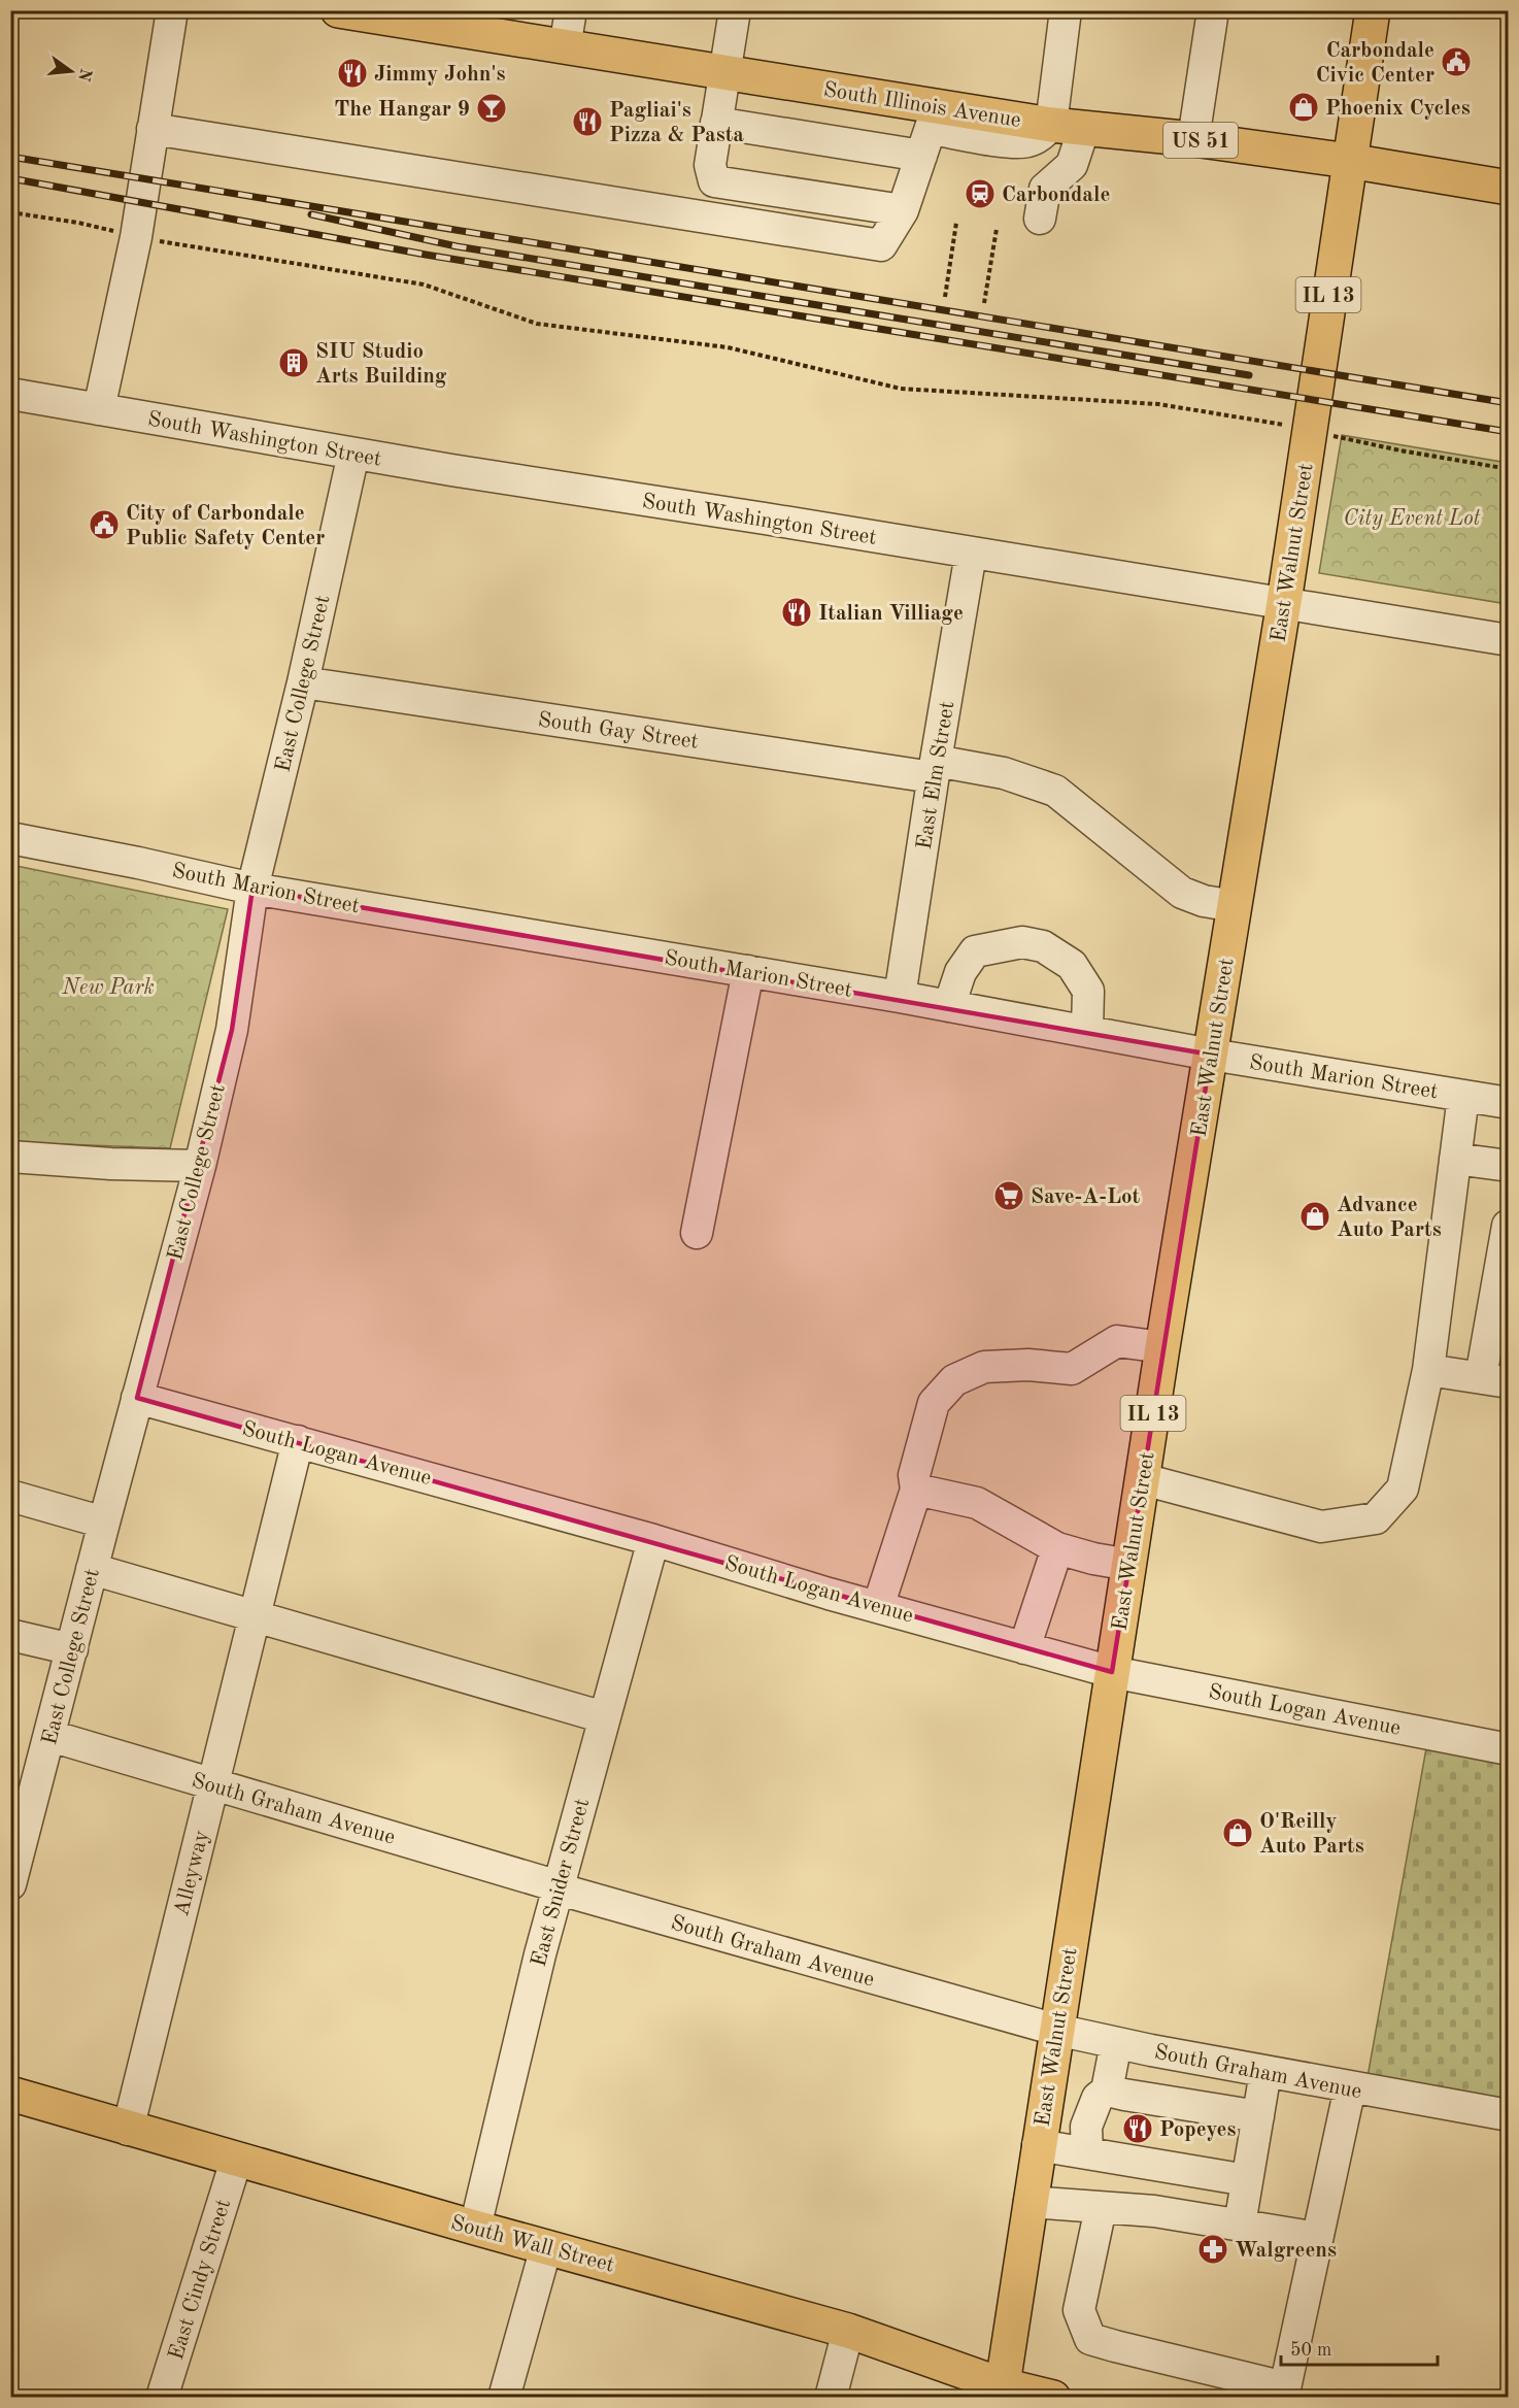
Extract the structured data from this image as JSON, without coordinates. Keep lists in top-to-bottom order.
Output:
{
  "streets": {
    "main road": [
      "South Illinois Avenue",
      "US 51",
      "IL 13",
      "East Walnut Street",
      "South Wall Street"
    ],
    "street": [
      "South Washington Street",
      "East College Street",
      "South Gay Street",
      "East Elm Street",
      "South Marion Street",
      "South Logan Avenue",
      "South Graham Avenue",
      "Alleyway",
      "East Snider Street",
      "East Cindy Street"
    ]
  },
  "crossings": [
    ["South Illinois Avenue", "IL 13"],
    ["IL 13", "East Walnut Street"],
    ["South Washington Street", "East Walnut Street"],
    ["South Washington Street", "East College Street"],
    ["South Washington Street", "East Elm Street"],
    ["East Walnut Street", "South Gay Street"],
    ["East Walnut Street", "South Marion Street"],
    ["East Walnut Street", "South Logan Avenue"],
    ["East Walnut Street", "South Graham Avenue"],
    ["East Walnut Street", "South Wall Street"],
    ["East College Street", "South Gay Street"],
    ["East College Street", "South Marion Street"],
    ["East College Street", "South Logan Avenue"],
    ["East College Street", "South Graham Avenue"],
    ["South Gay Street", "East Elm Street"],
    ["East Elm Street", "South Marion Street"],
    ["South Logan Avenue", "Alleyway"],
    ["South Logan Avenue", "East Snider Street"],
    ["South Graham Avenue", "Alleyway"],
    ["South Graham Avenue", "East Snider Street"],
    ["Alleyway", "South Wall Street"],
    ["East Snider Street", "South Wall Street"],
    ["South Wall Street", "East Cindy Street"]
  ],
  "parks": ["City Event Lot", "New Park"],
  "places": {
    "public building": ["Carbondale Civic Center", "City of Carbondale Public Safety Center"],
    "restaurant": [
      "Jimmy John's",
      "Pagliai's Pizza & Pasta",
      "Italian Villiage",
      "Popeyes"
    ],
    "shop": ["Phoenix Cycles", "Advance Auto Parts", "O'Reilly Auto Parts"],
    "bar": ["The Hangar 9"],
    "station": ["Carbondale"],
    "building": ["SIU Studio Arts Building"],
    "supermarket": ["Save-A-Lot"],
    "pharmacy": ["Walgreens"]
  },
  "scale_bar": "50 m",
  "north": "right"
}
